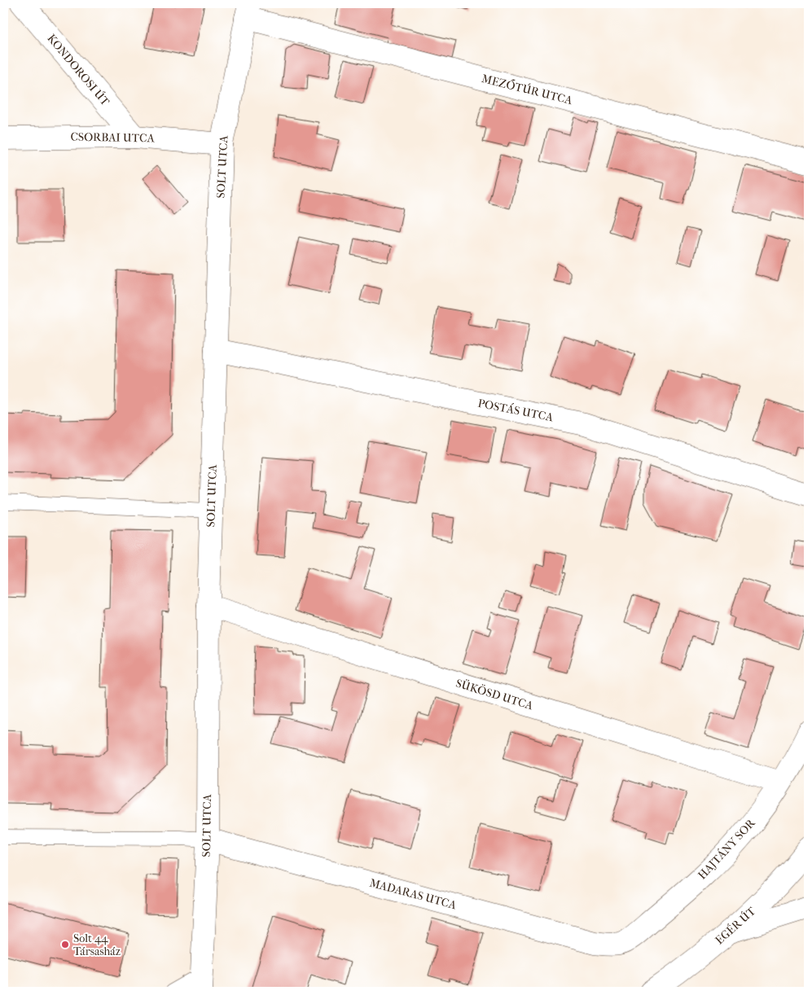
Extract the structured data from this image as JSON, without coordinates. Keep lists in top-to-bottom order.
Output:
{
  "streets": {
    "street": [
      "KONDOROSI ÚT",
      "MEZŐTÚR UTCA",
      "CSORBAI UTCA",
      "SOLT UTCA",
      "POSTÁS UTCA",
      "SÜKÖSD UTCA",
      "HAJTÁNY SOR",
      "MADARAS UTCA",
      "EGÉR ÚT"
    ]
  },
  "crossings": [
    ["KONDOROSI ÚT", "CSORBAI UTCA"],
    ["MEZŐTÚR UTCA", "SOLT UTCA"],
    ["CSORBAI UTCA", "SOLT UTCA"],
    ["SOLT UTCA", "POSTÁS UTCA"],
    ["SOLT UTCA", "SÜKÖSD UTCA"],
    ["SOLT UTCA", "MADARAS UTCA"],
    ["SÜKÖSD UTCA", "HAJTÁNY SOR"],
    ["HAJTÁNY SOR", "MADARAS UTCA"]
  ],
  "places": ["Solt 44 Társasház"]
}
